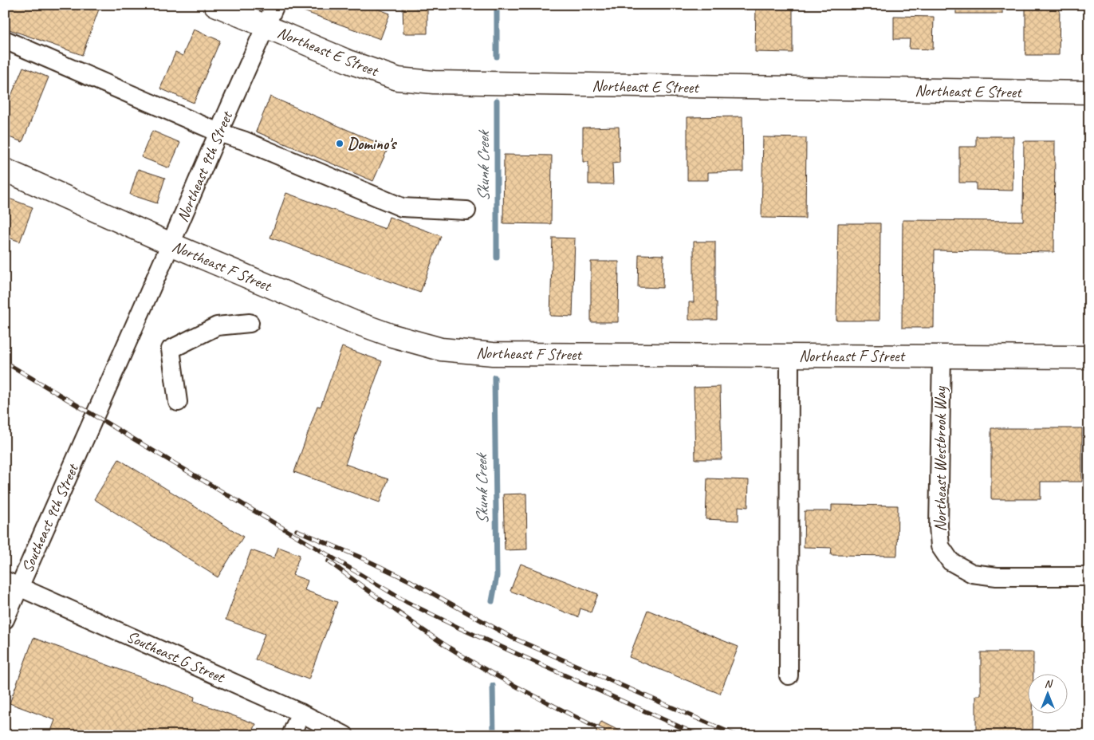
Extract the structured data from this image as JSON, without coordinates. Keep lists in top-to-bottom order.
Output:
{
  "streets": {
    "main road": ["Northeast E Street", "Northeast F Street"],
    "street": [
      "Northeast 9th Street",
      "Northeast Westbrook Way",
      "Southeast 9th Street",
      "Southeast G Street"
    ]
  },
  "crossings": [
    ["Northeast E Street", "Northeast 9th Street"],
    ["Northeast 9th Street", "Northeast F Street"],
    ["Northeast 9th Street", "Southeast 9th Street"],
    ["Northeast F Street", "Northeast Westbrook Way"],
    ["Southeast 9th Street", "Southeast G Street"]
  ],
  "water": ["Skunk Creek"],
  "places": ["Domino's"],
  "north": "top"
}
